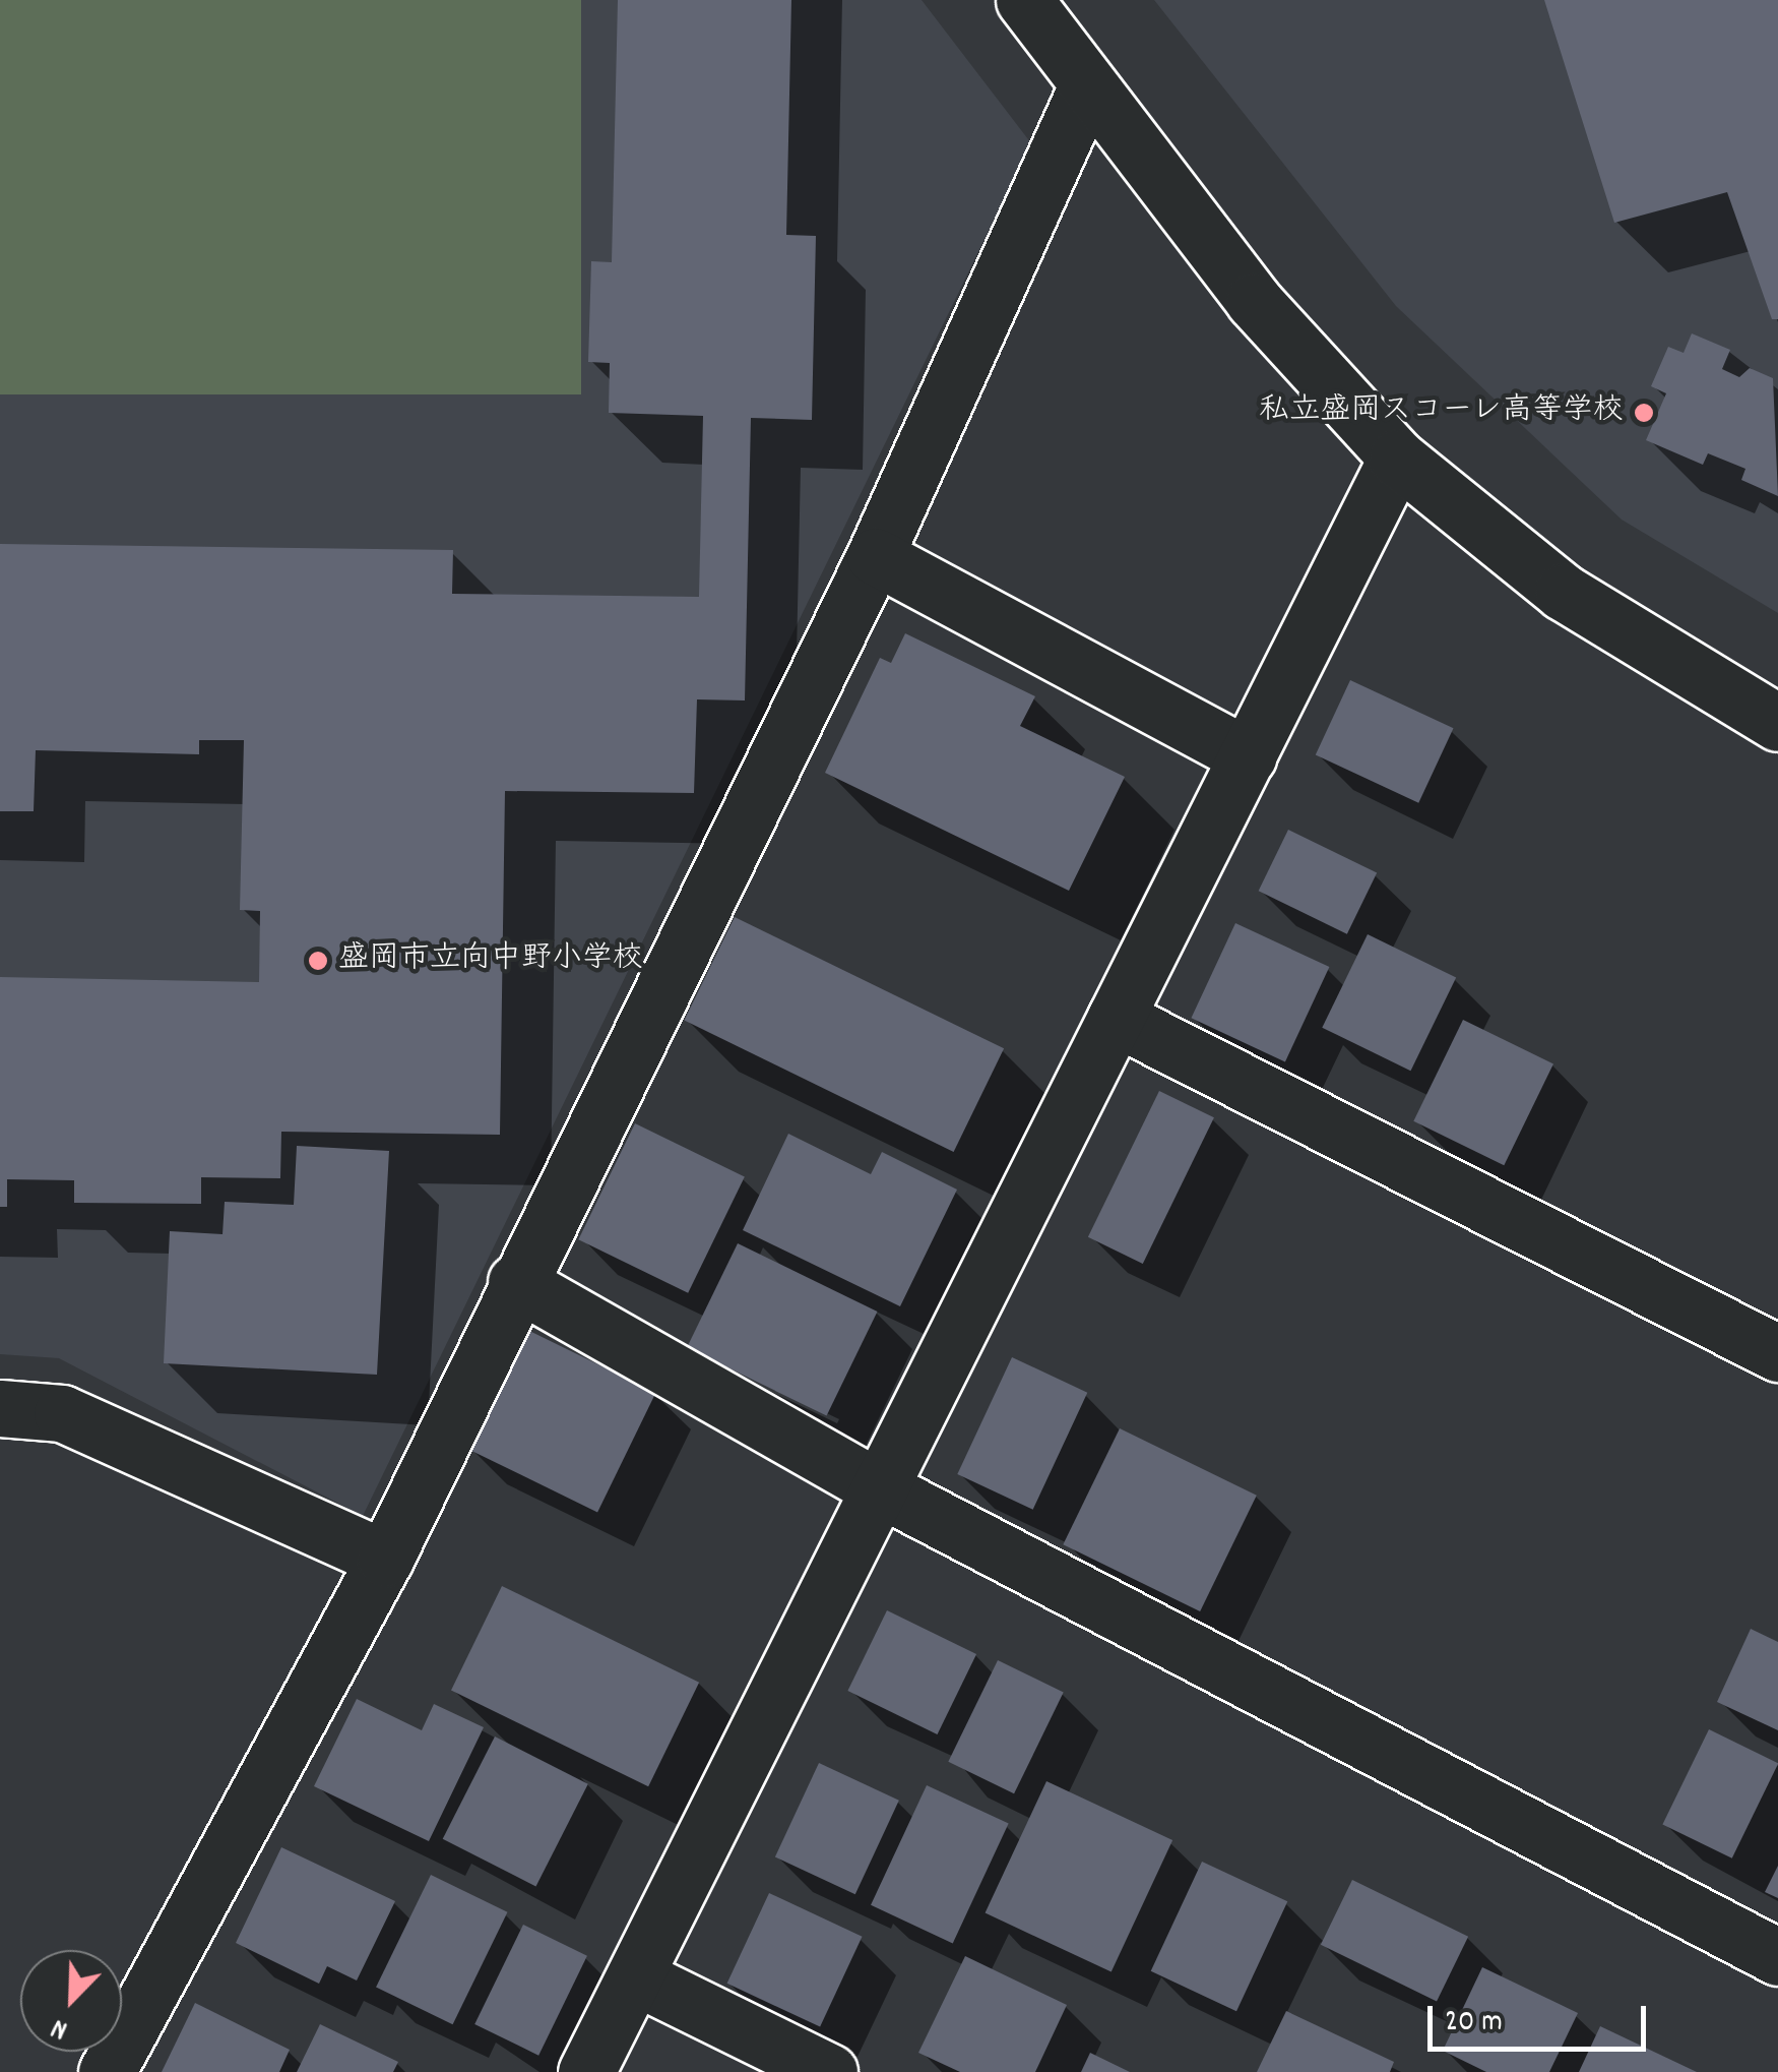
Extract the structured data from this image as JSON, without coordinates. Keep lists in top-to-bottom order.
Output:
{
  "places": ["私立盛岡スコーレ高等学校", "盛岡市立向中野小学校"],
  "scale_bar": "20 m",
  "north": "bottom left"
}
